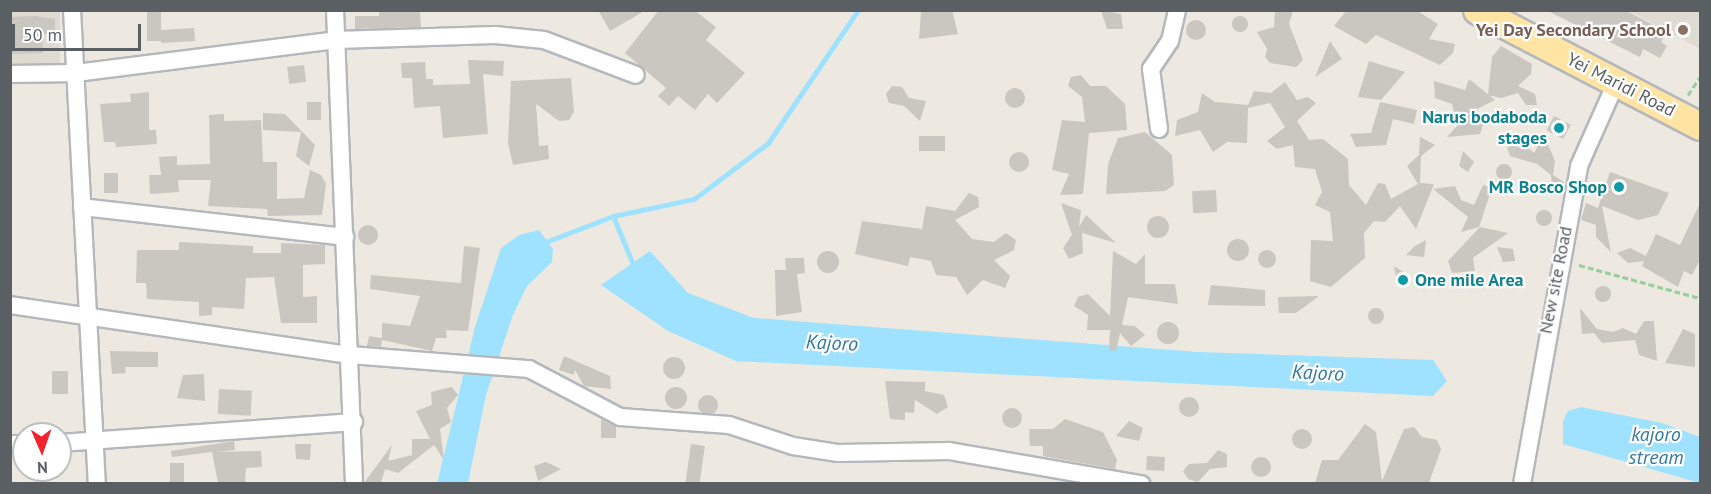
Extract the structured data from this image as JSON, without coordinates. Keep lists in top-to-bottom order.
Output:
{
  "streets": {
    "main road": ["Yei Maridi Road"],
    "street": ["New site Road"]
  },
  "crossings": [
    ["Yei Maridi Road", "New site Road"]
  ],
  "water": ["Kajoro", "kajoro stream"],
  "places": [
    "Yei Day Secondary School",
    "Narus bodaboda stages",
    "MR Bosco Shop",
    "One mile Area"
  ],
  "scale_bar": "50 m",
  "north": "bottom"
}
